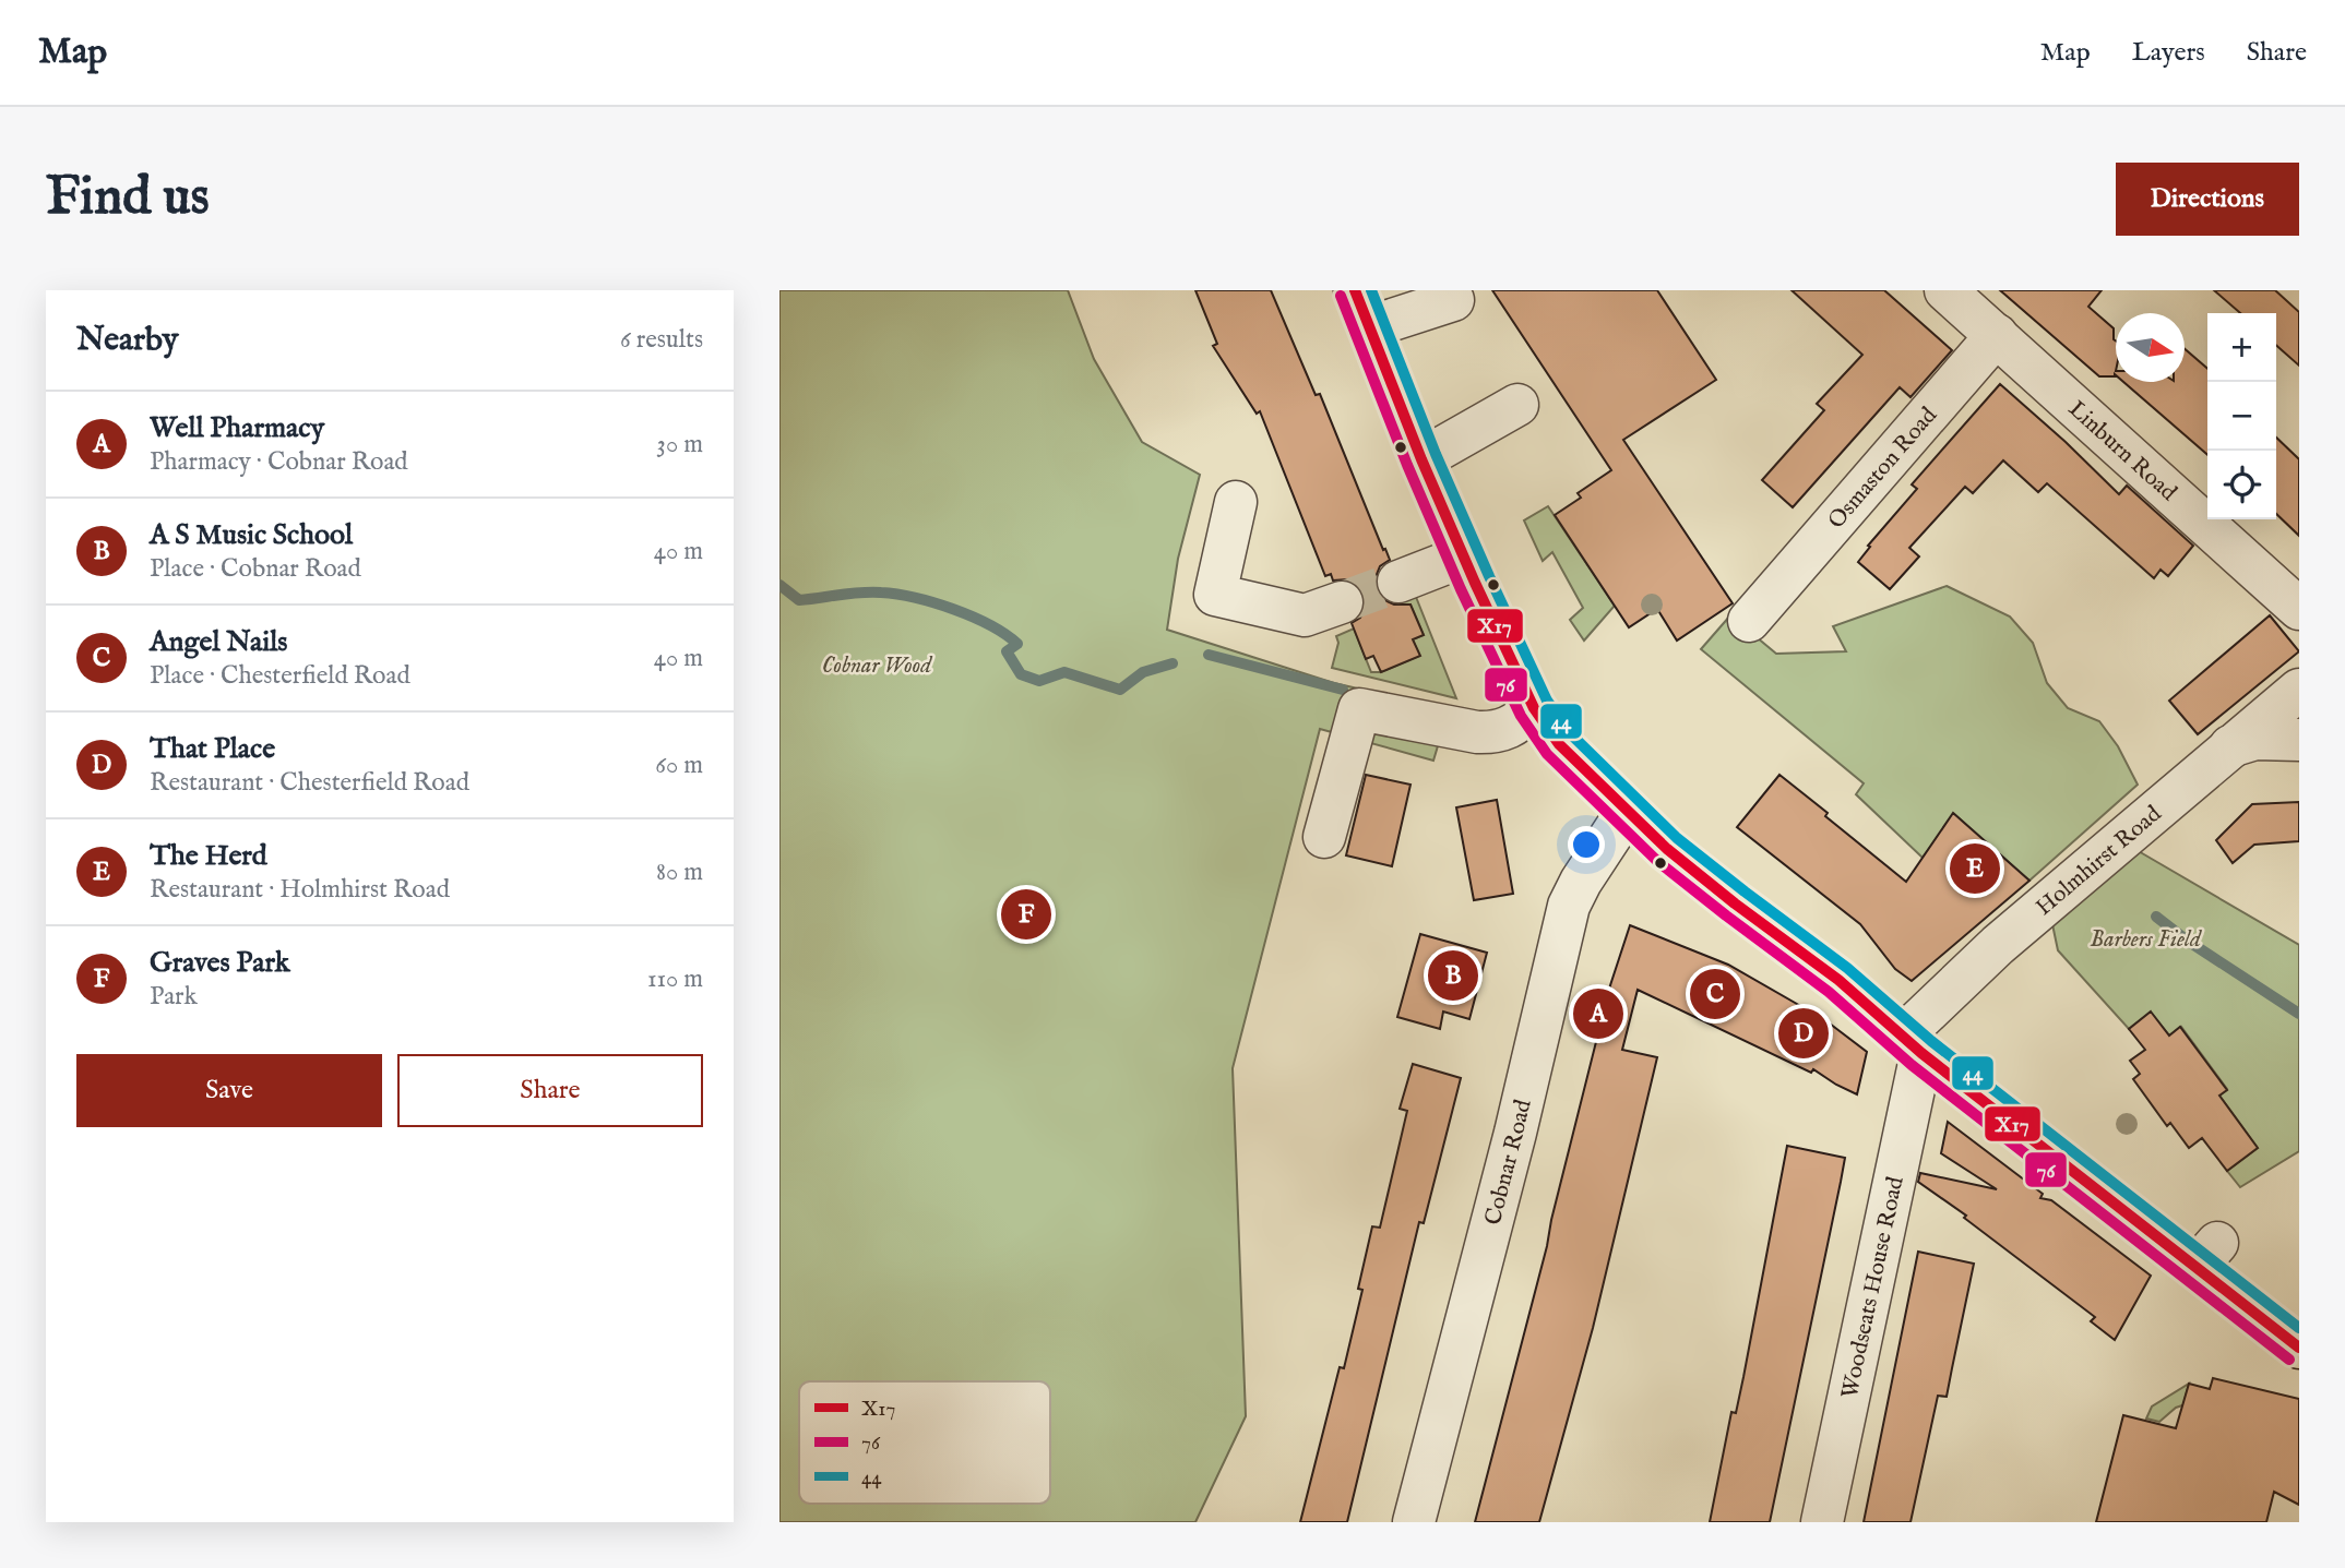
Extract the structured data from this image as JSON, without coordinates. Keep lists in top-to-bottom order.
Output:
{
  "streets": {
    "street": [
      "Linburn Road",
      "Osmaston Road",
      "Holmhirst Road",
      "Cobnar Road",
      "Woodseats House Road"
    ]
  },
  "crossings": [
    ["Linburn Road", "Osmaston Road"],
    ["Holmhirst Road", "Woodseats House Road"]
  ],
  "parks": ["Cobnar Wood", "Barbers Field"],
  "lines": ["transit line X17", "transit line 44", "transit line 76"],
  "legend": ["X17", "76", "44"],
  "north": "right",
  "page": {
    "header": "Map",
    "nav": ["Map", "Layers", "Share"],
    "buttons": [
      "Directions",
      ["Save", "Share"]
    ],
    "title": "Find us",
    "heading": ["Nearby", "6 results"],
    "map_buttons": ["+", "−"],
    "list": [
      {
        "mark": "A",
        "name": "Well Pharmacy",
        "note": "Pharmacy · Cobnar Road",
        "value": "30 m"
      },
      {
        "mark": "B",
        "name": "A S Music School",
        "note": "Place · Cobnar Road",
        "value": "40 m"
      },
      {
        "mark": "C",
        "name": "Angel Nails",
        "note": "Place · Chesterfield Road",
        "value": "40 m"
      },
      {
        "mark": "D",
        "name": "That Place",
        "note": "Restaurant · Chesterfield Road",
        "value": "60 m"
      },
      {
        "mark": "E",
        "name": "The Herd",
        "note": "Restaurant · Holmhirst Road",
        "value": "80 m"
      },
      {
        "mark": "F",
        "name": "Graves Park",
        "note": "Park",
        "value": "110 m"
      }
    ],
    "pins": [
      "E",
      "F",
      "B",
      "C",
      "A",
      "D"
    ]
  }
}
